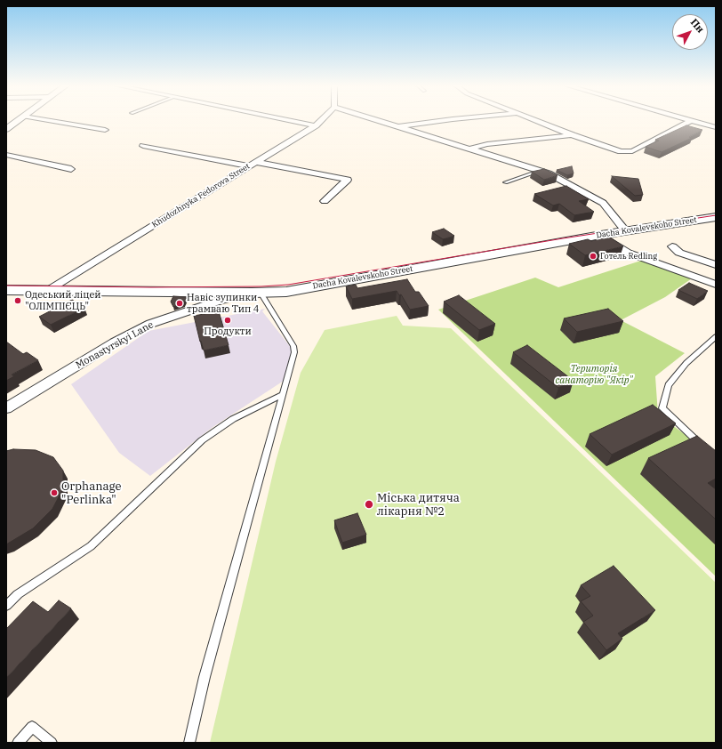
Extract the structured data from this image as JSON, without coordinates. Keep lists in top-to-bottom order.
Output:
{
  "streets": {
    "street": ["Khudozhnyka Fedorova Street", "Dacha Kovalevskoho Street", "Monastyrskyi Lane"]
  },
  "crossings": [
    ["Khudozhnyka Fedorova Street", "Dacha Kovalevskoho Street"],
    ["Dacha Kovalevskoho Street", "Monastyrskyi Lane"]
  ],
  "parks": ["Територія санаторію \"Якір\""],
  "places": [
    "Готель Redling",
    "Одеський ліцей \"ОЛІМПІЄЦЬ\"",
    "Навіс зупинки трамваю Тип 4",
    "Продукти",
    "Orphanage \"Perlinka\"",
    "Міська дитяча лікарня №2"
  ],
  "north": "top right"
}
